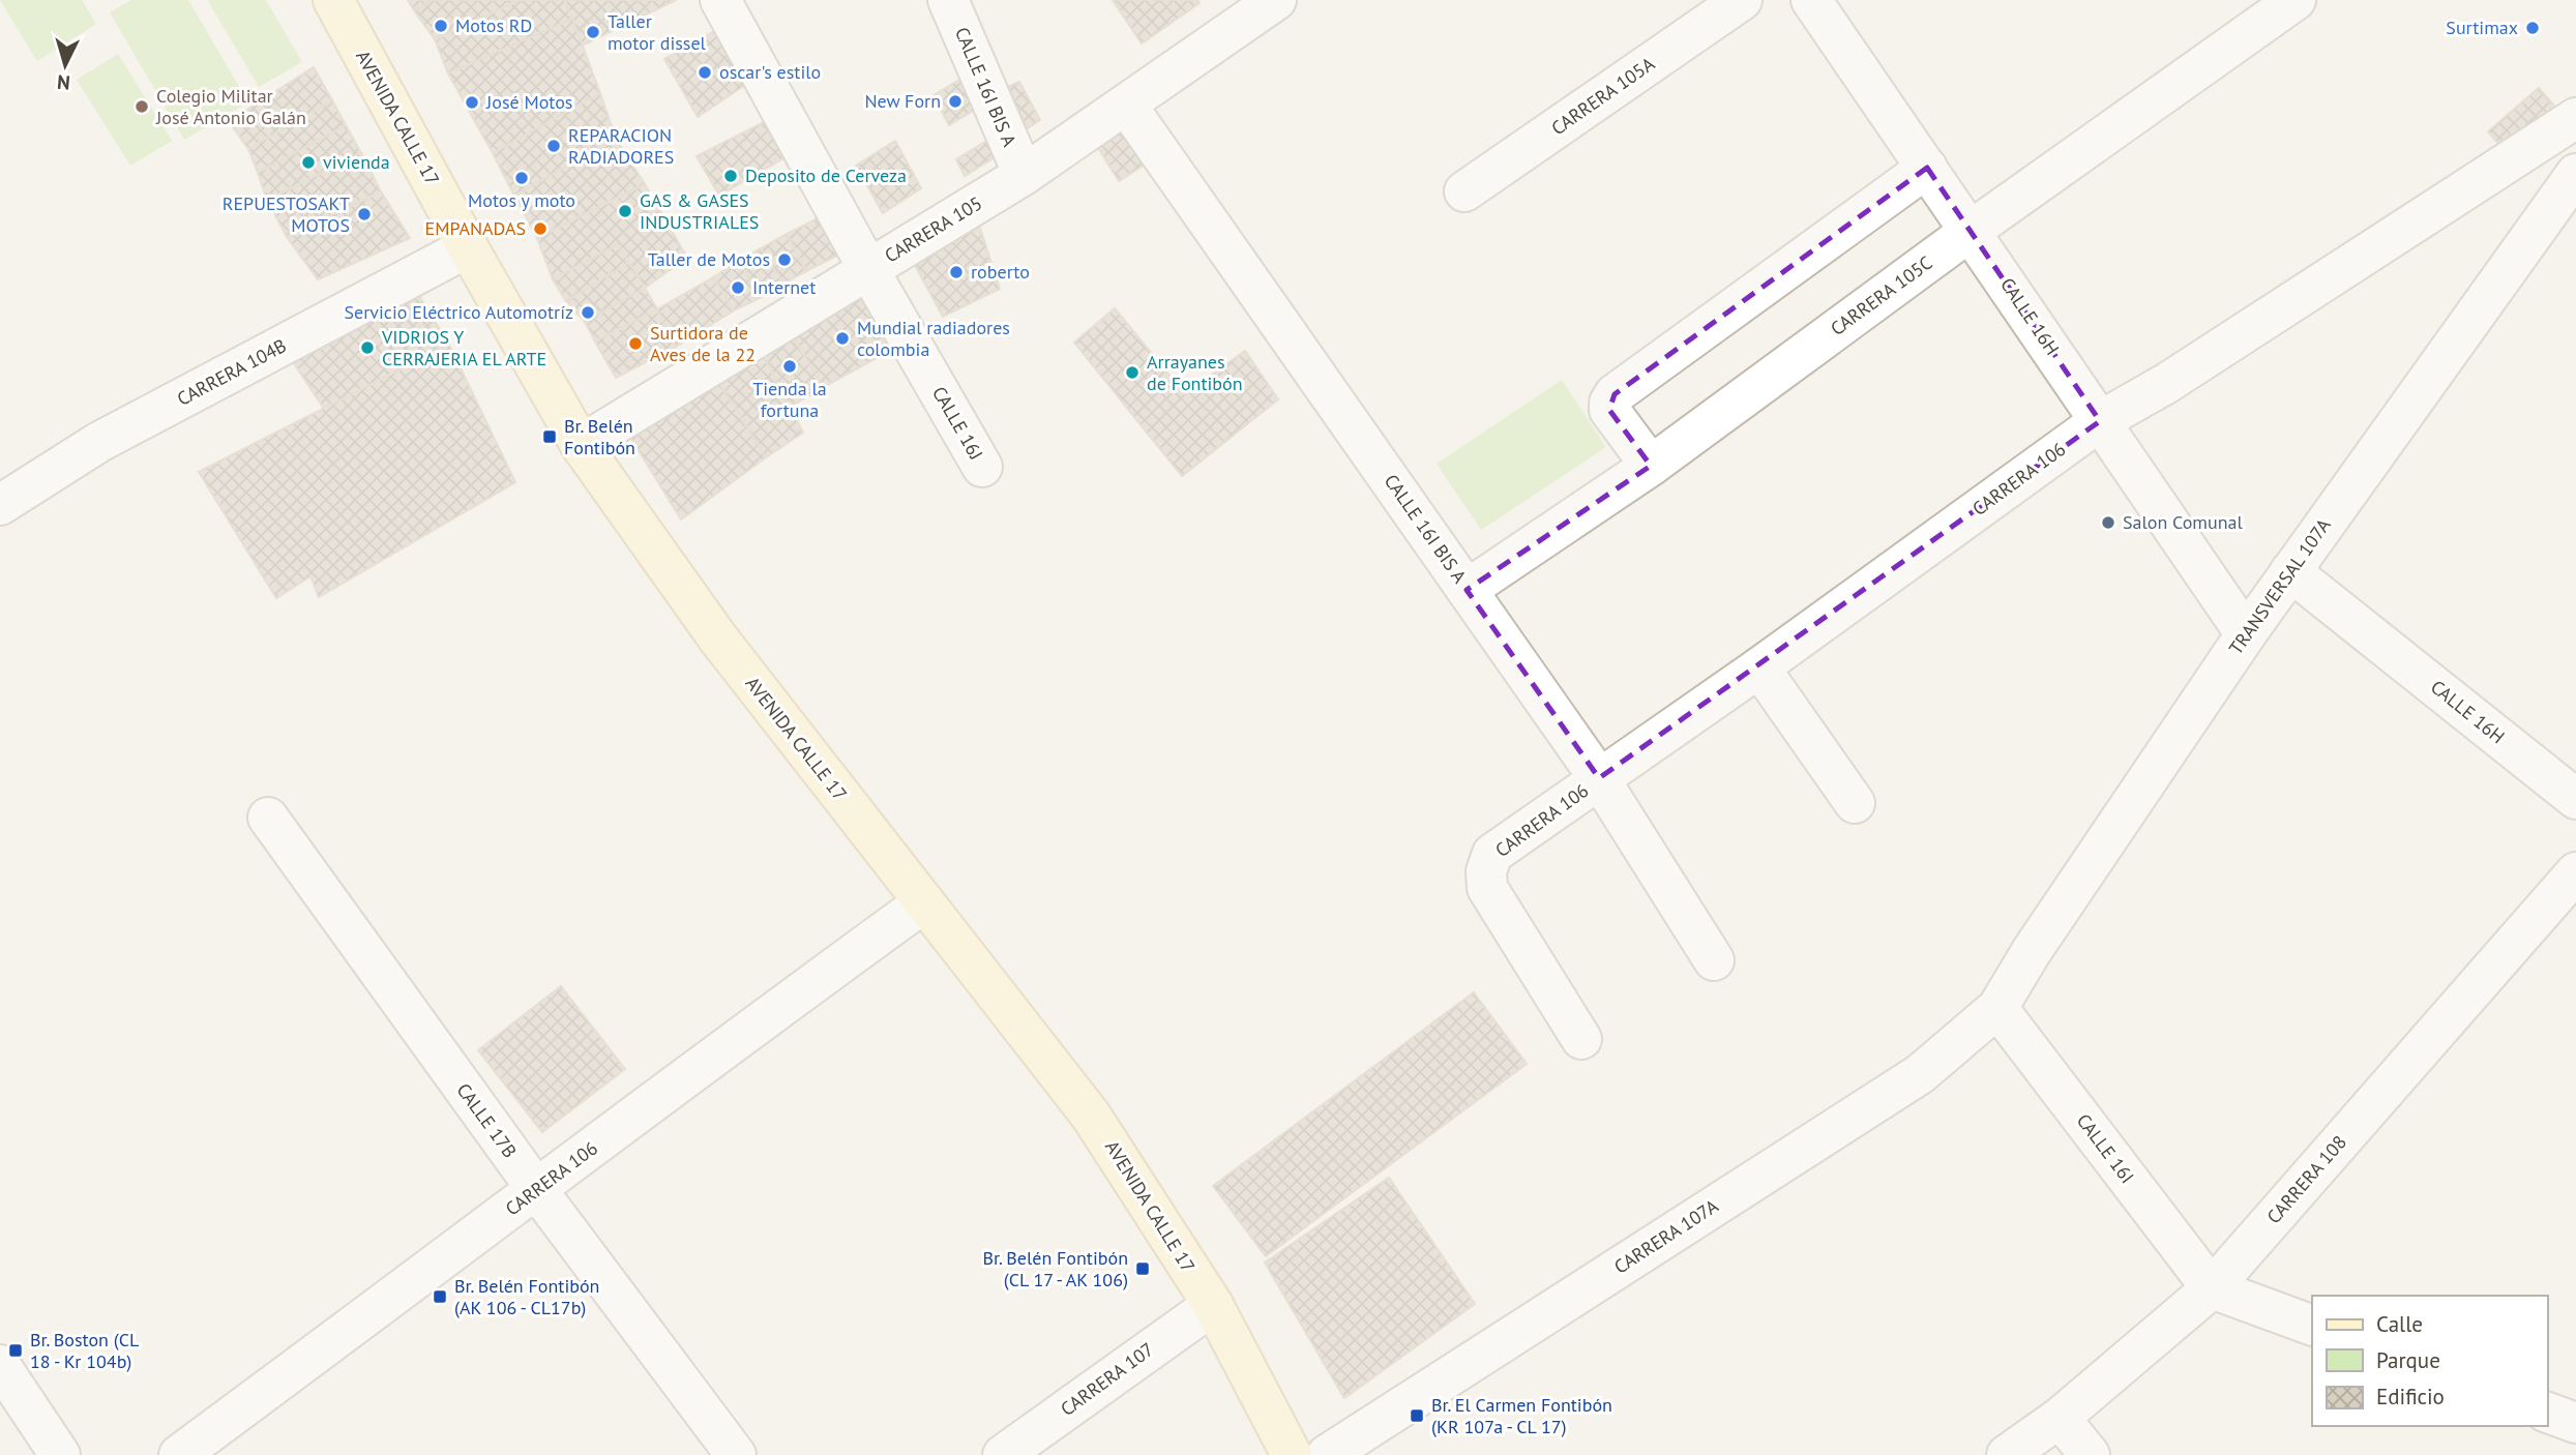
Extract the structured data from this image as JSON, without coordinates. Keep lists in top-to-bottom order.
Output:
{
  "streets": {
    "main road": ["AVENIDA CALLE 17"],
    "street": [
      "CALLE 16I BIS A",
      "CARRERA 105A",
      "CARRERA 105",
      "CARRERA 105C",
      "CALLE 16H",
      "CARRERA 104B",
      "CALLE 16J",
      "CARRERA 106",
      "TRANSVERSAL 107A",
      "CALLE 17B",
      "CALLE 16I",
      "CARRERA 108",
      "CARRERA 107A",
      "CARRERA 107"
    ]
  },
  "crossings": [
    ["CALLE 16I BIS A", "CARRERA 105"],
    ["CALLE 16I BIS A", "CARRERA 105C"],
    ["CALLE 16I BIS A", "CARRERA 106"],
    ["AVENIDA CALLE 17", "CARRERA 105"],
    ["AVENIDA CALLE 17", "CARRERA 104B"],
    ["AVENIDA CALLE 17", "CARRERA 106"],
    ["AVENIDA CALLE 17", "CARRERA 107"],
    ["CARRERA 105", "CALLE 16J"],
    ["CARRERA 105C", "CALLE 16H"],
    ["CALLE 16H", "CARRERA 106"],
    ["CALLE 16H", "TRANSVERSAL 107A"],
    ["CARRERA 106", "CALLE 17B"],
    ["TRANSVERSAL 107A", "CALLE 16I"],
    ["TRANSVERSAL 107A", "CARRERA 107A"],
    ["CALLE 16I", "CARRERA 108"],
    ["CALLE 16I", "CARRERA 107A"]
  ],
  "places": {
    "other": [
      "Motos RD",
      "Surtimax",
      "Taller motor dissel",
      "oscar's estilo",
      "New Forn",
      "José Motos",
      "Colegio Militar José Antonio Galán",
      "REPARACION RADIADORES",
      "vivienda",
      "Deposito de Cerveza",
      "Motos y moto",
      "GAS & GASES INDUSTRIALES",
      "REPUESTOSAKT MOTOS",
      "EMPANADAS",
      "Taller de Motos",
      "roberto",
      "Internet",
      "Servicio Eléctrico Automotríz",
      "Mundial radiadores colombia",
      "Surtidora de Aves de la 22",
      "VIDRIOS Y CERRAJERIA EL ARTE",
      "Tienda la fortuna",
      "Arrayanes de Fontibón",
      "Salon Comunal"
    ],
    "transit": [
      "Br. Belén Fontibón",
      "Br. Belén Fontibón (CL 17 - AK 106)",
      "Br. Belén Fontibón (AK 106 - CL17b)",
      "Br. Boston (CL 18 - Kr 104b)",
      "Br. El Carmen Fontibón (KR 107a - CL 17)"
    ]
  },
  "legend": ["Calle", "Parque", "Edificio"],
  "north": "bottom"
}
